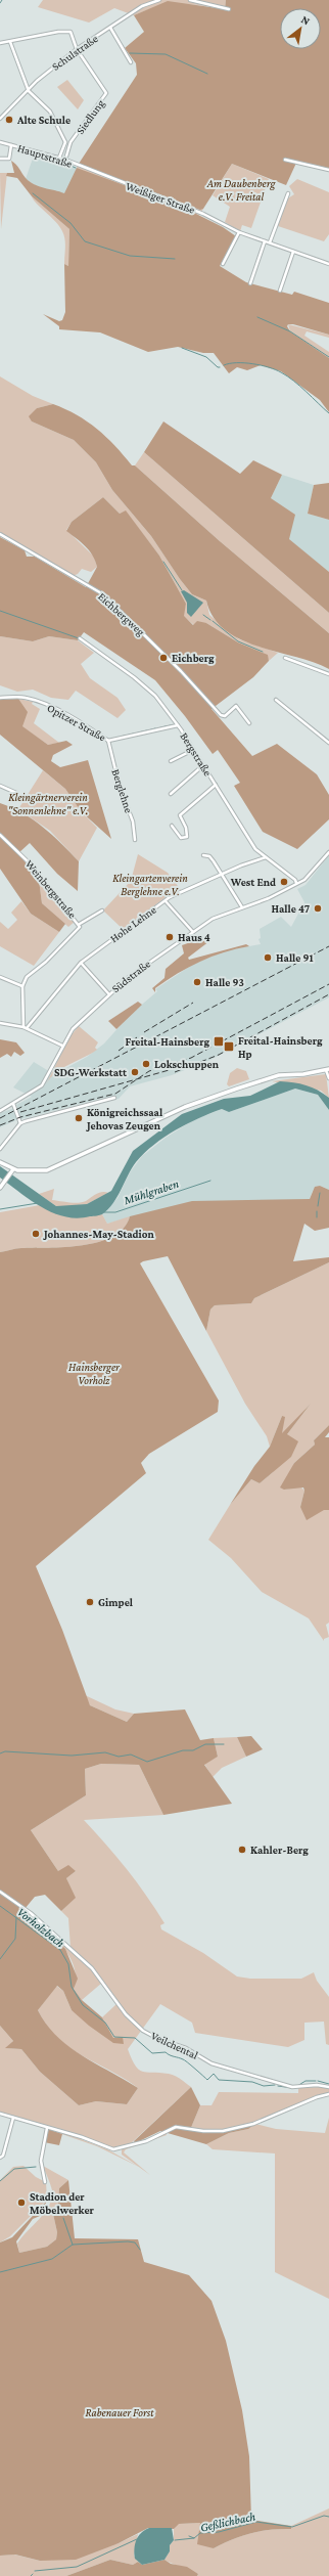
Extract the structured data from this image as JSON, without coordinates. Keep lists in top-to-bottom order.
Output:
{
  "streets": {
    "street": [
      "Schulstraße",
      "Siedlung",
      "Hauptstraße",
      "Weißiger Straße",
      "Eichbergweg",
      "Opitzer Straße",
      "Bergstraße",
      "Berglehne",
      "Weinbergstraße",
      "Hohe Lehne",
      "Südstraße",
      "Veilchental"
    ]
  },
  "crossings": [
    ["Schulstraße", "Siedlung"],
    ["Siedlung", "Hauptstraße"],
    ["Hauptstraße", "Weißiger Straße"],
    ["Opitzer Straße", "Bergstraße"],
    ["Opitzer Straße", "Berglehne"],
    ["Bergstraße", "Hohe Lehne"],
    ["Bergstraße", "Südstraße"]
  ],
  "water": ["Mühlgraben", "Vorholzbach", "Geßlichbach"],
  "parks": [
    "Am Daubenberg e.V. Freital",
    "Kleingärtnerverein \"Sonnenlehne\" e.V.",
    "Kleingartenverein Berglehne e.V.",
    "Hainsberger Vorholz",
    "Rabenauer Forst"
  ],
  "places": {
    "other": [
      "Alte Schule",
      "Eichberg",
      "West End",
      "Halle 47",
      "Haus 4",
      "Halle 91",
      "Halle 93",
      "Lokschuppen",
      "SDG-Werkstatt",
      "Königreichssaal Jehovas Zeugen",
      "Johannes-May-Stadion",
      "Gimpel",
      "Kahler-Berg",
      "Stadion der Möbelwerker"
    ],
    "transit": ["Freital-Hainsberg", "Freital-Hainsberg Hp"]
  },
  "north": "top right"
}
